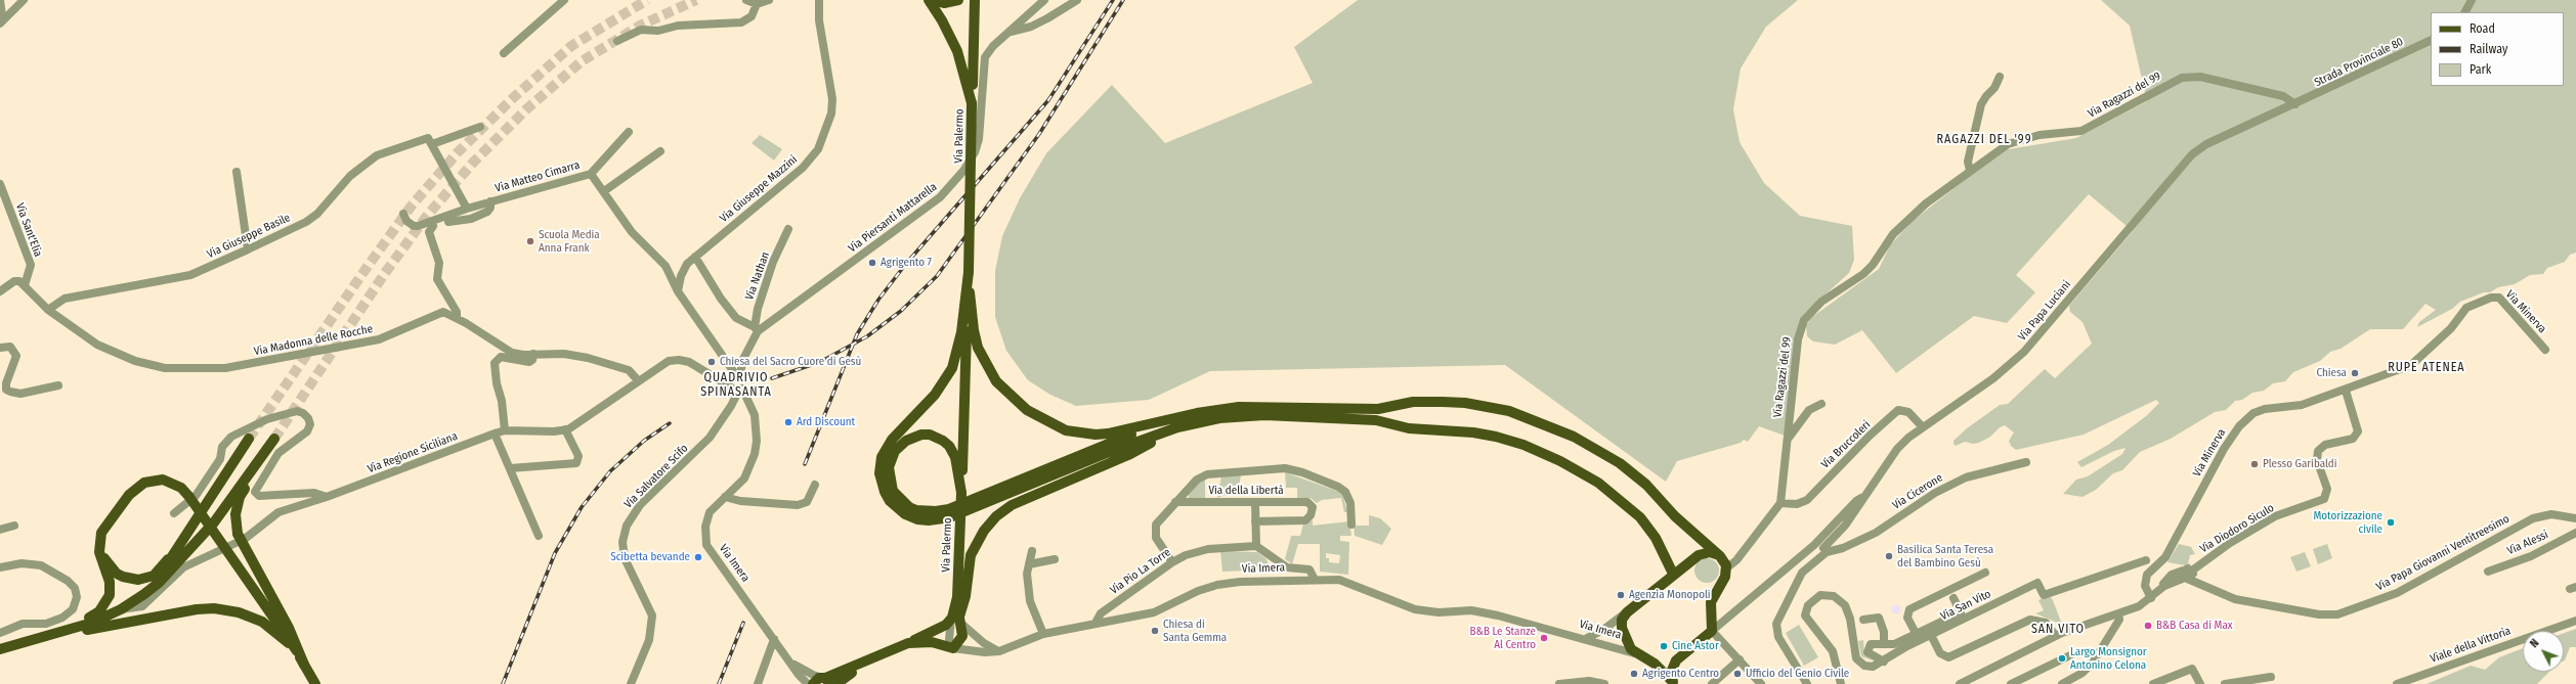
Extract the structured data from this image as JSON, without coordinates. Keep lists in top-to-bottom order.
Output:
{
  "streets": {
    "main road": ["Via Palermo", "Via Imera"],
    "street": [
      "Strada Provinciale 80",
      "Via Ragazzi del 99",
      "Via Matteo Cimarra",
      "Via Giuseppe Mazzini",
      "Via Piersanti Mattarella",
      "Via Sant'Elia",
      "Via Giuseppe Basile",
      "Via Nathan",
      "Via Papa Luciani",
      "Via Minerva",
      "Via Madonna delle Rocche",
      "Via Bruccoleri",
      "Via Regione Siciliana",
      "Via Salvatore Scifo",
      "Via della Libertà",
      "Via Cicerone",
      "Via Diodoro Siculo",
      "Via Alessi",
      "Via Papa Giovanni Ventitreesimo",
      "Via Pio La Torre",
      "Via San Vito",
      "Viale della Vittoria"
    ]
  },
  "crossings": [
    ["Strada Provinciale 80", "Via Ragazzi del 99"],
    ["Strada Provinciale 80", "Via Papa Luciani"],
    ["Via Ragazzi del 99", "Via Papa Luciani"],
    ["Via Ragazzi del 99", "Via Bruccoleri"],
    ["Via Matteo Cimarra", "Via Giuseppe Mazzini"],
    ["Via Piersanti Mattarella", "Via Nathan"],
    ["Via Piersanti Mattarella", "Via Regione Siciliana"],
    ["Via Piersanti Mattarella", "Via Salvatore Scifo"],
    ["Via Piersanti Mattarella", "Via Imera"],
    ["Via Sant'Elia", "Via Madonna delle Rocche"],
    ["Via Giuseppe Basile", "Via Madonna delle Rocche"],
    ["Via Papa Luciani", "Via Bruccoleri"],
    ["Via Papa Luciani", "Via Cicerone"],
    ["Via Minerva", "Via Diodoro Siculo"],
    ["Via Madonna delle Rocche", "Via Regione Siciliana"],
    ["Via Regione Siciliana", "Via Salvatore Scifo"],
    ["Via Regione Siciliana", "Via Imera"],
    ["Via Salvatore Scifo", "Via Imera"],
    ["Via Diodoro Siculo", "Via Papa Giovanni Ventitreesimo"],
    ["Via Imera", "Via Pio La Torre"]
  ],
  "districts": [
    "RAGAZZI DEL '99",
    "RUPE ATENEA",
    "QUADRIVIO SPINASANTA",
    "SAN VITO"
  ],
  "places": [
    "Scuola Media Anna Frank",
    "Agrigento 7",
    "Chiesa del Sacro Cuore di Gesù",
    "Chiesa",
    "Ard Discount",
    "Plesso Garibaldi",
    "Motorizzazione civile",
    "Basilica Santa Teresa del Bambino Gesù",
    "Scibetta bevande",
    "Agenzia Monopoli",
    "B&B Casa di Max",
    "Chiesa di Santa Gemma",
    "B&B Le Stanze Al Centro",
    "Cine Astor",
    "Largo Monsignor Antonino Celona",
    "Agrigento Centro",
    "Ufficio del Genio Civile"
  ],
  "legend": ["Road", "Railway", "Park"],
  "north": "top left"
}
